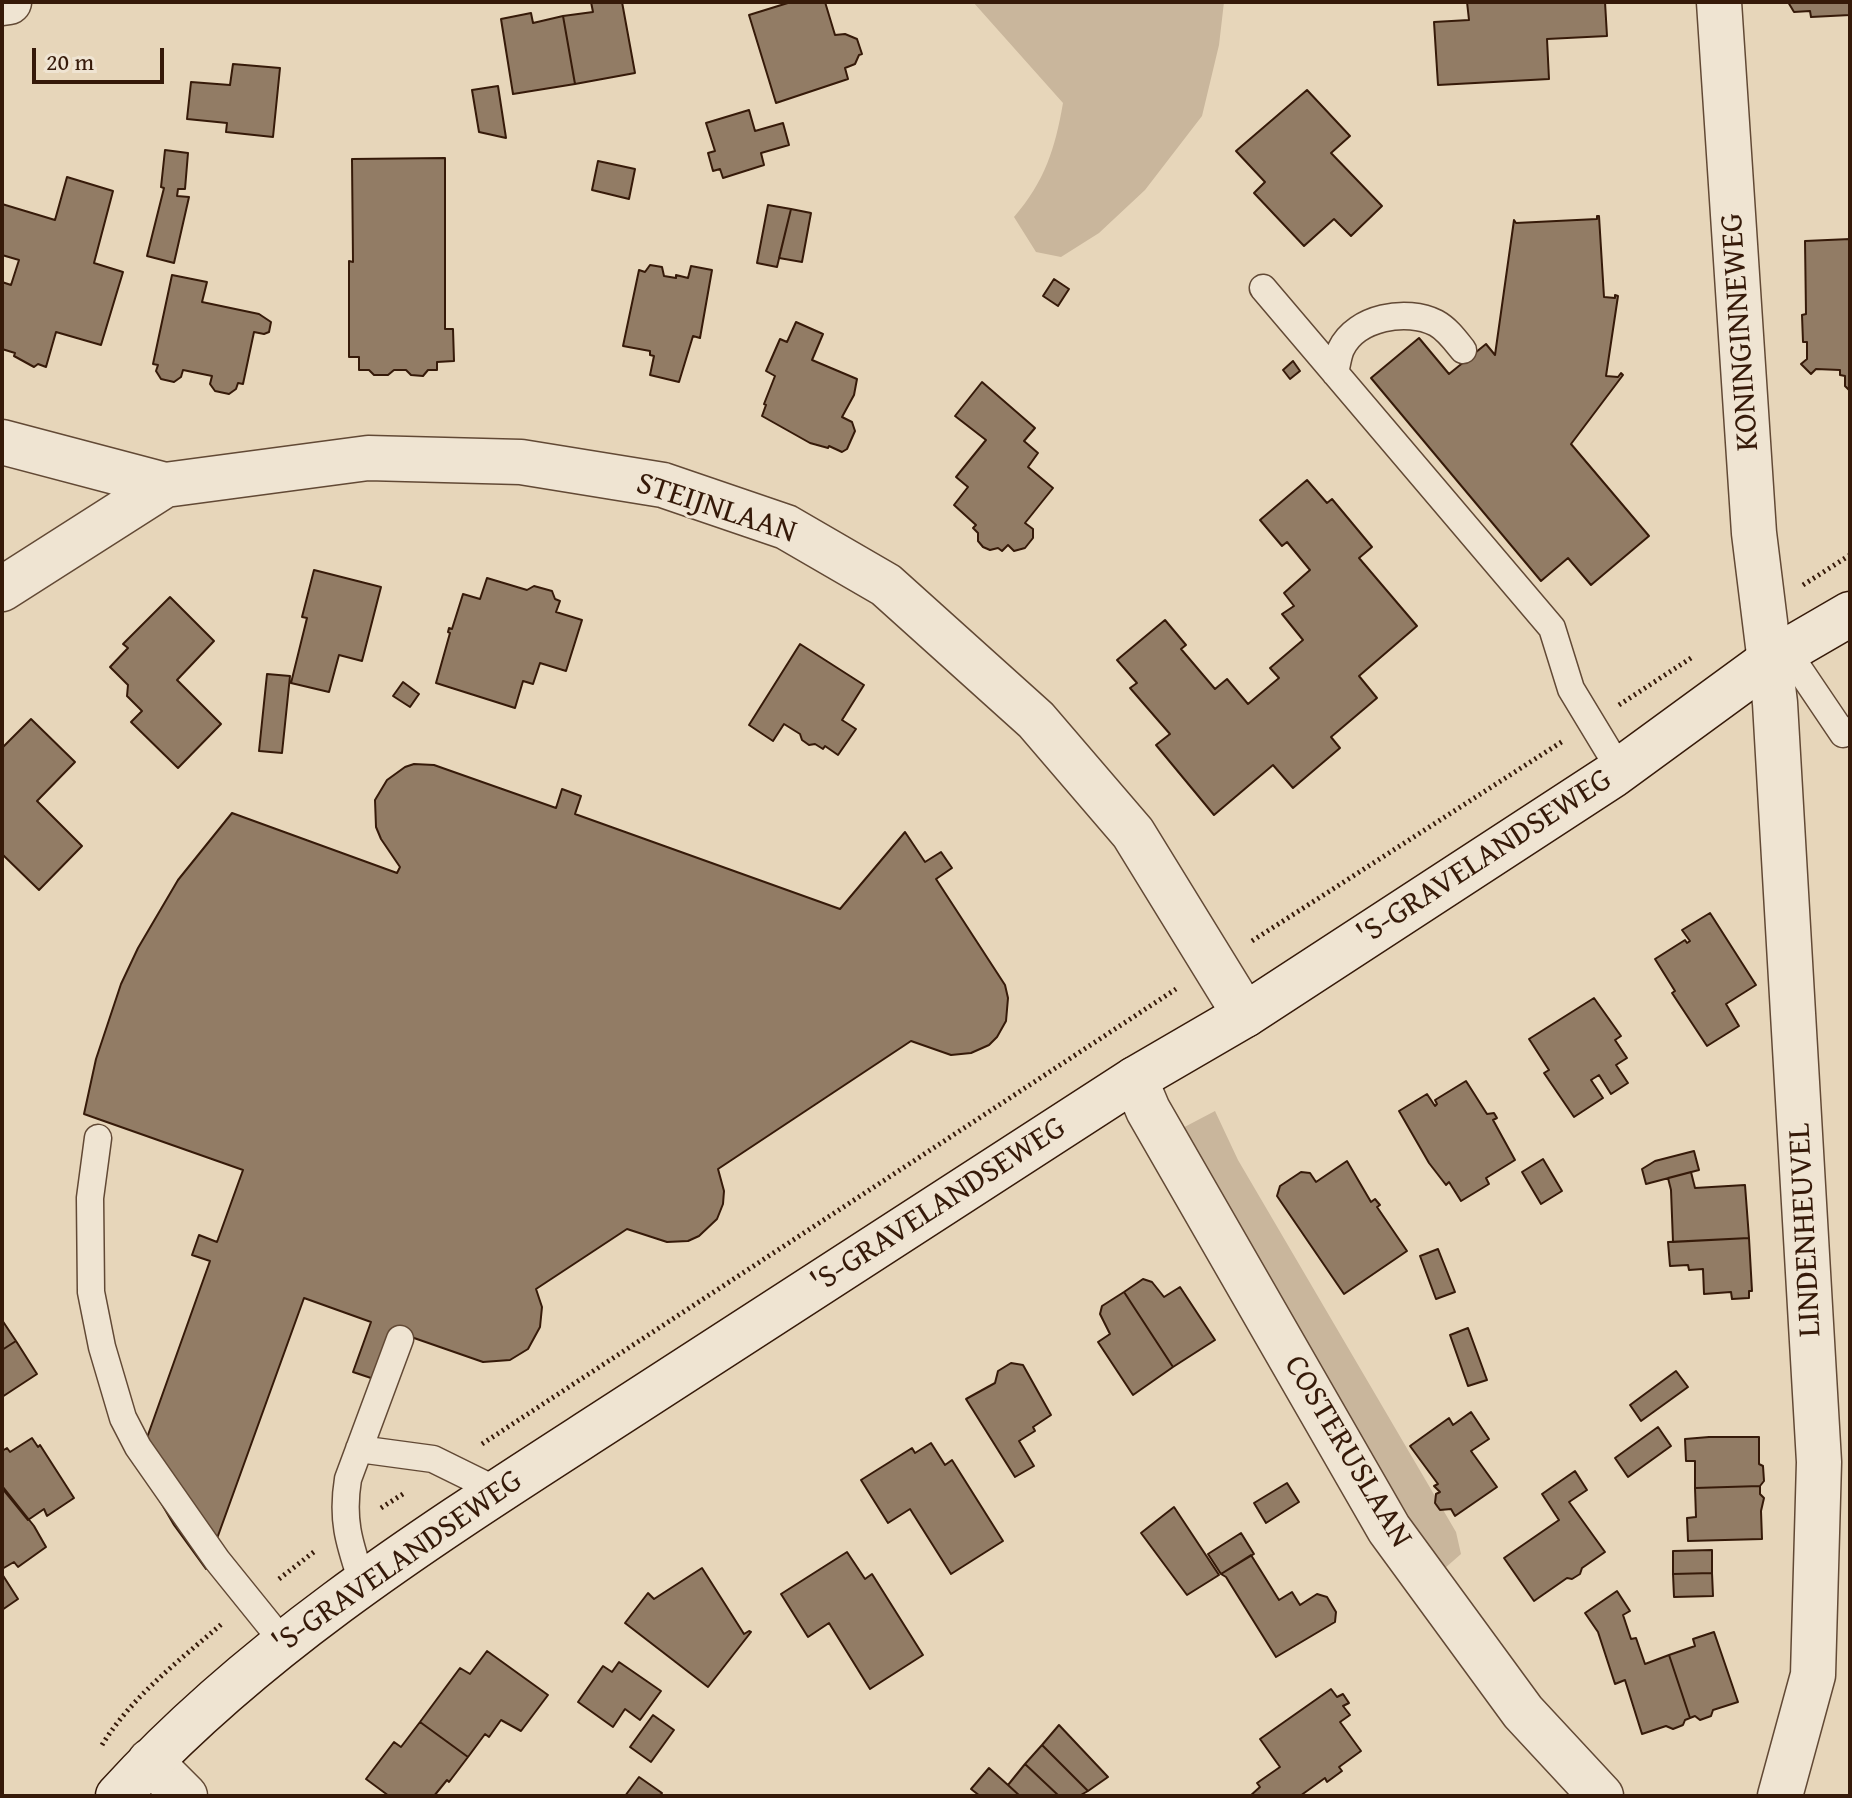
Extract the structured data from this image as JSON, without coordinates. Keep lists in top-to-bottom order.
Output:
{
  "streets": {
    "street": [
      "KONINGINNEWEG",
      "STEIJNLAAN",
      "'S-GRAVELANDSEWEG",
      "LINDENHEUVEL",
      "COSTERUSLAAN"
    ]
  },
  "crossings": [
    ["KONINGINNEWEG", "'S-GRAVELANDSEWEG"],
    ["KONINGINNEWEG", "LINDENHEUVEL"],
    ["STEIJNLAAN", "'S-GRAVELANDSEWEG"],
    ["'S-GRAVELANDSEWEG", "LINDENHEUVEL"],
    ["'S-GRAVELANDSEWEG", "COSTERUSLAAN"]
  ],
  "scale_bar": "20 m"
}
